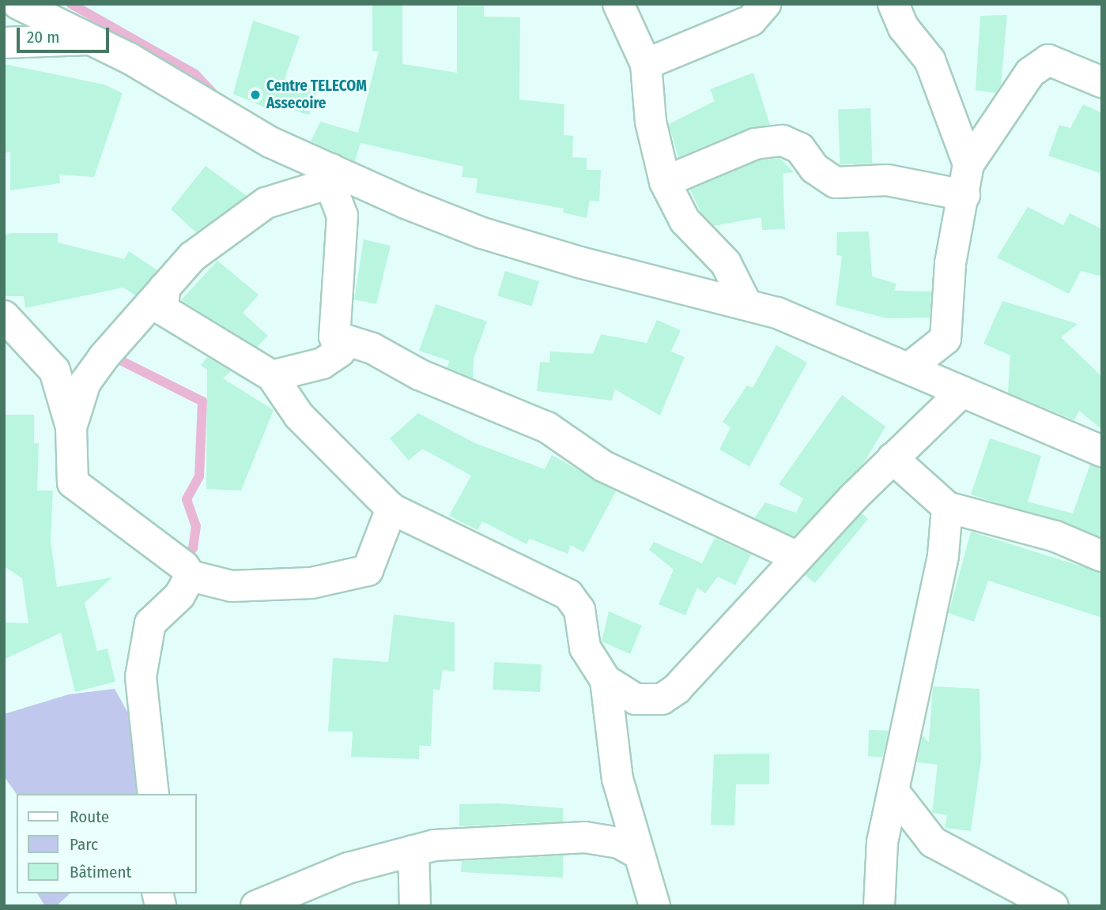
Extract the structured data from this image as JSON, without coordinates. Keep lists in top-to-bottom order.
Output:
{
  "places": ["Centre TELECOM Assecoire"],
  "legend": ["Route", "Parc", "Bâtiment"],
  "scale_bar": "20 m"
}
